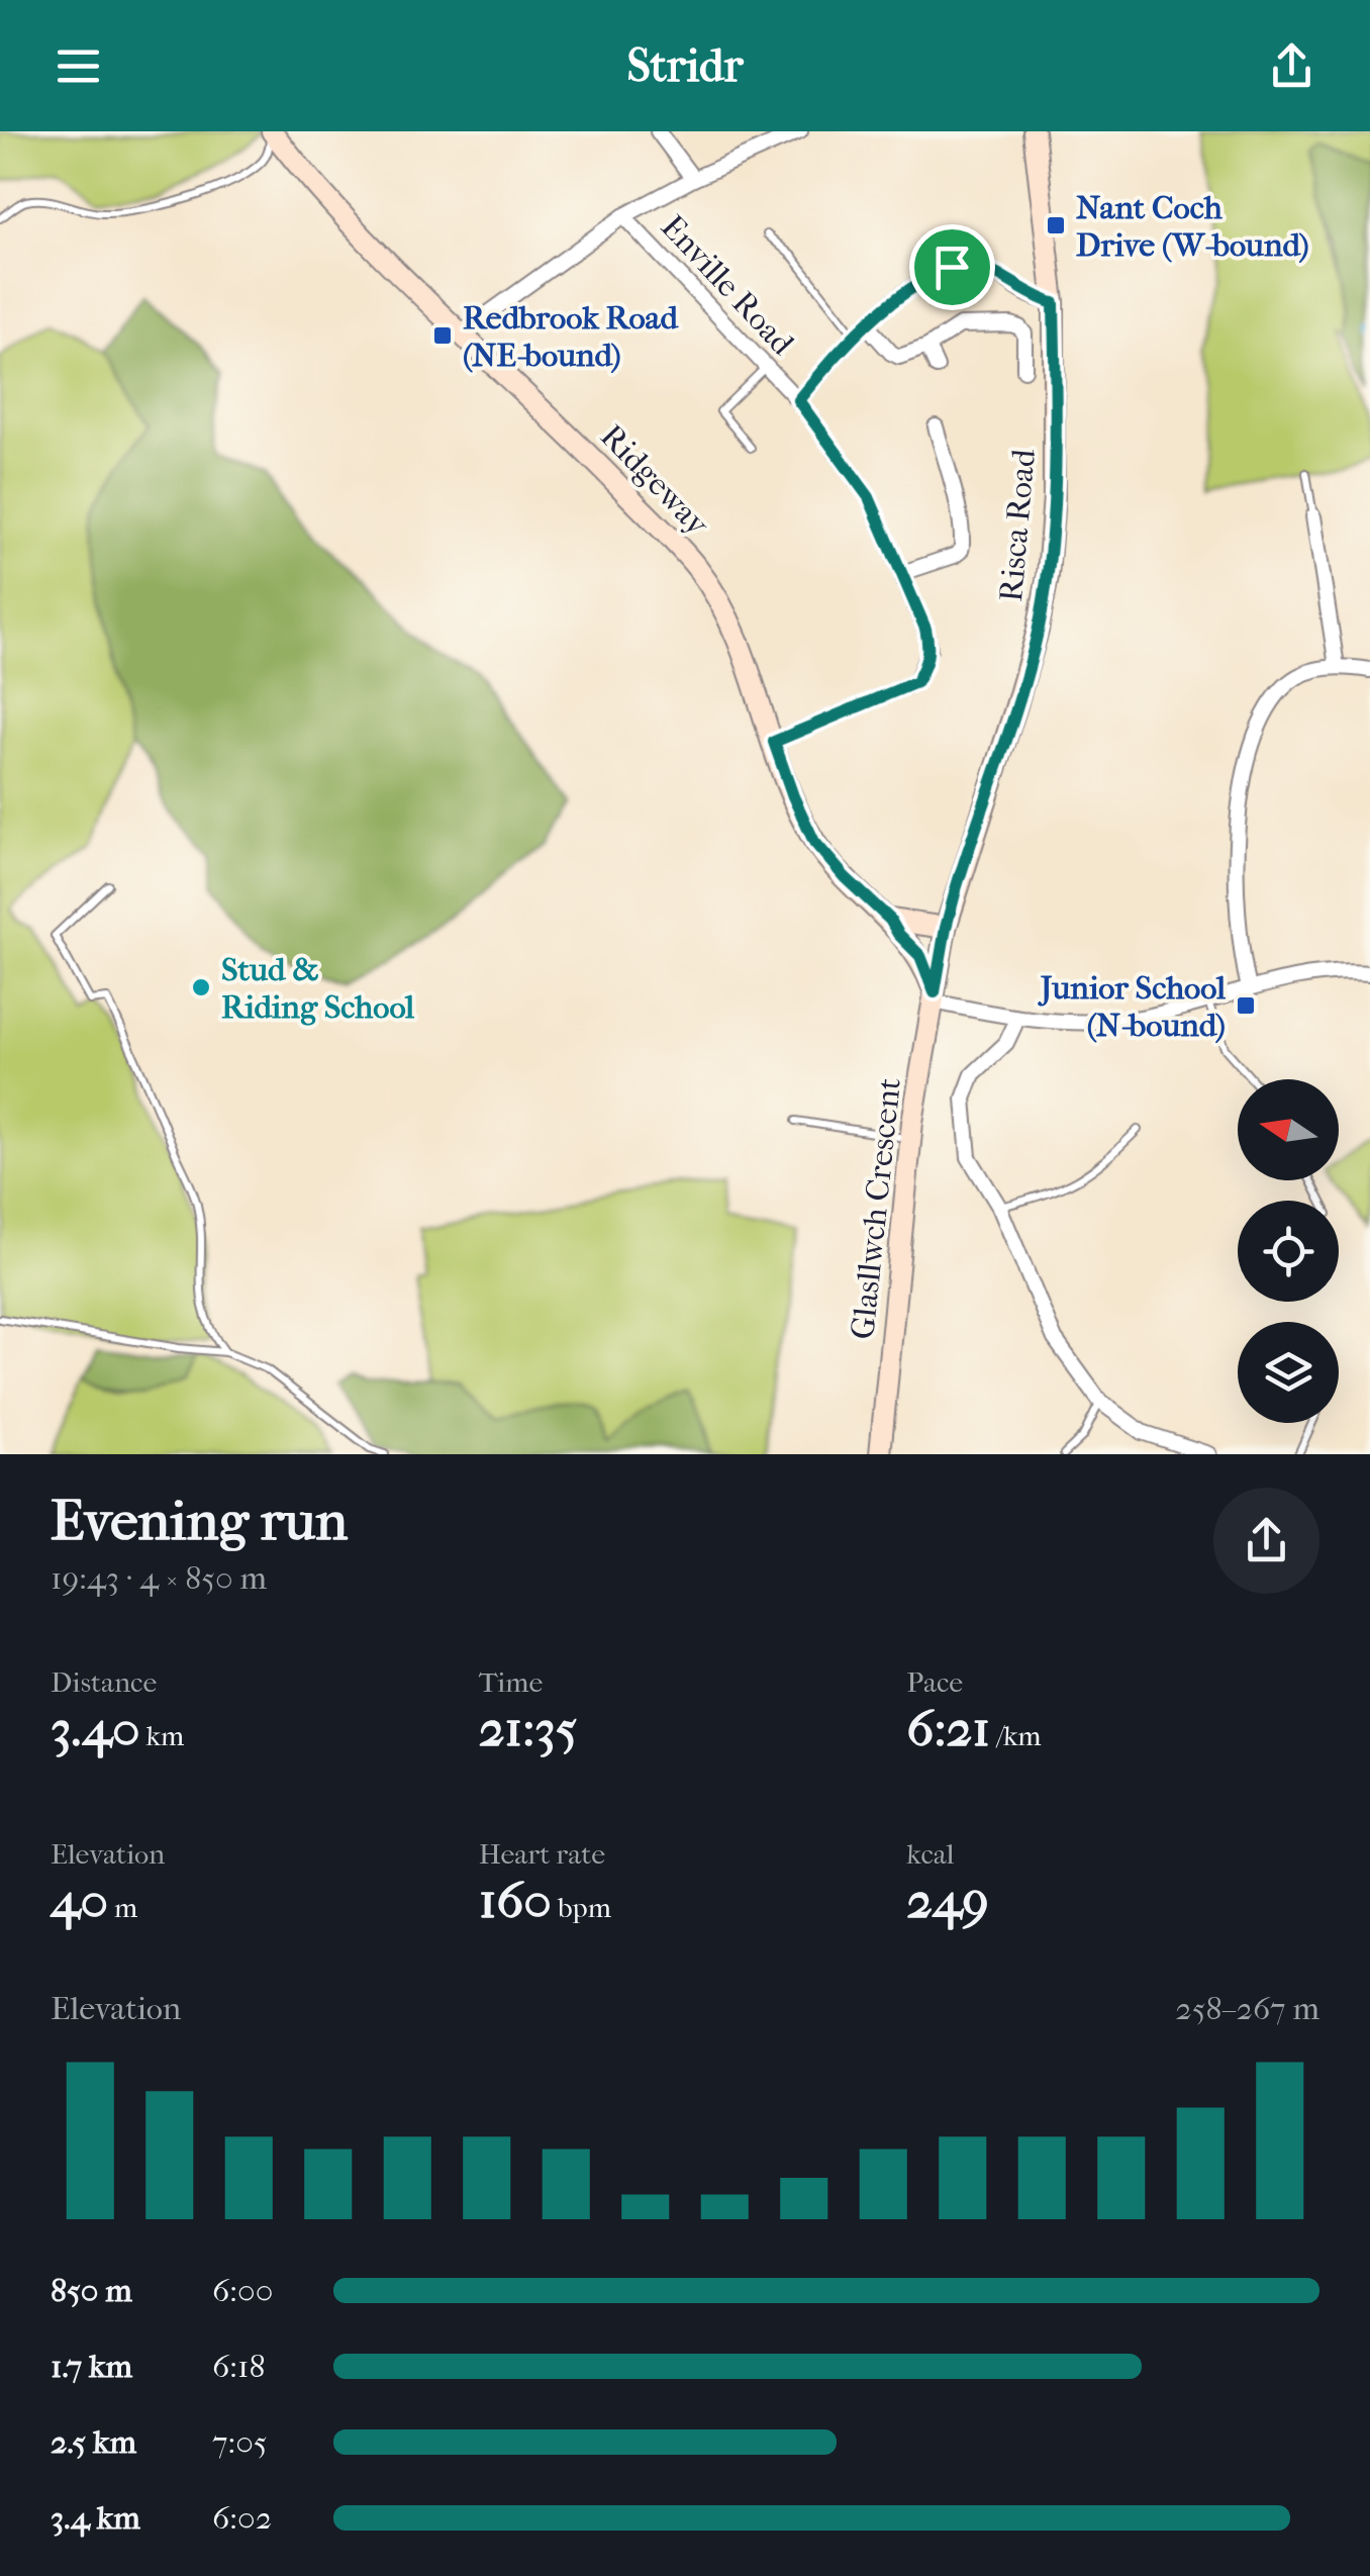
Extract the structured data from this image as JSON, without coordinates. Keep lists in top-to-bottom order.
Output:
{
  "streets": {
    "main road": ["Ridgeway", "Risca Road", "Glasllwch Crescent"],
    "street": ["Enville Road"]
  },
  "crossings": [
    ["Enville Road", "Ridgeway"],
    ["Ridgeway", "Risca Road"],
    ["Ridgeway", "Glasllwch Crescent"],
    ["Risca Road", "Glasllwch Crescent"]
  ],
  "places": {
    "transit": ["Nant Coch Drive (W-bound)", "Redbrook Road (NE-bound)", "Junior School (N-bound)"],
    "other": ["Stud & Riding School"]
  },
  "north": "left",
  "page": {
    "header": "Stridr",
    "heading": ["Evening run", "19:43 · 4 × 850 m"],
    "stats": [
      ["Distance", "3.40 km"],
      ["Time", "21:35"],
      ["Pace", "6:21 /km"],
      ["Elevation", "40 m"],
      ["Heart rate", "160 bpm"],
      ["kcal", "249"]
    ],
    "chart": ["Elevation", "258–267 m"],
    "list": [
      {
        "name": "850 m",
        "note": "6:00"
      },
      {
        "name": "1.7 km",
        "note": "6:18"
      },
      {
        "name": "2.5 km",
        "note": "7:05"
      },
      {
        "name": "3.4 km",
        "note": "6:02"
      }
    ]
  }
}
